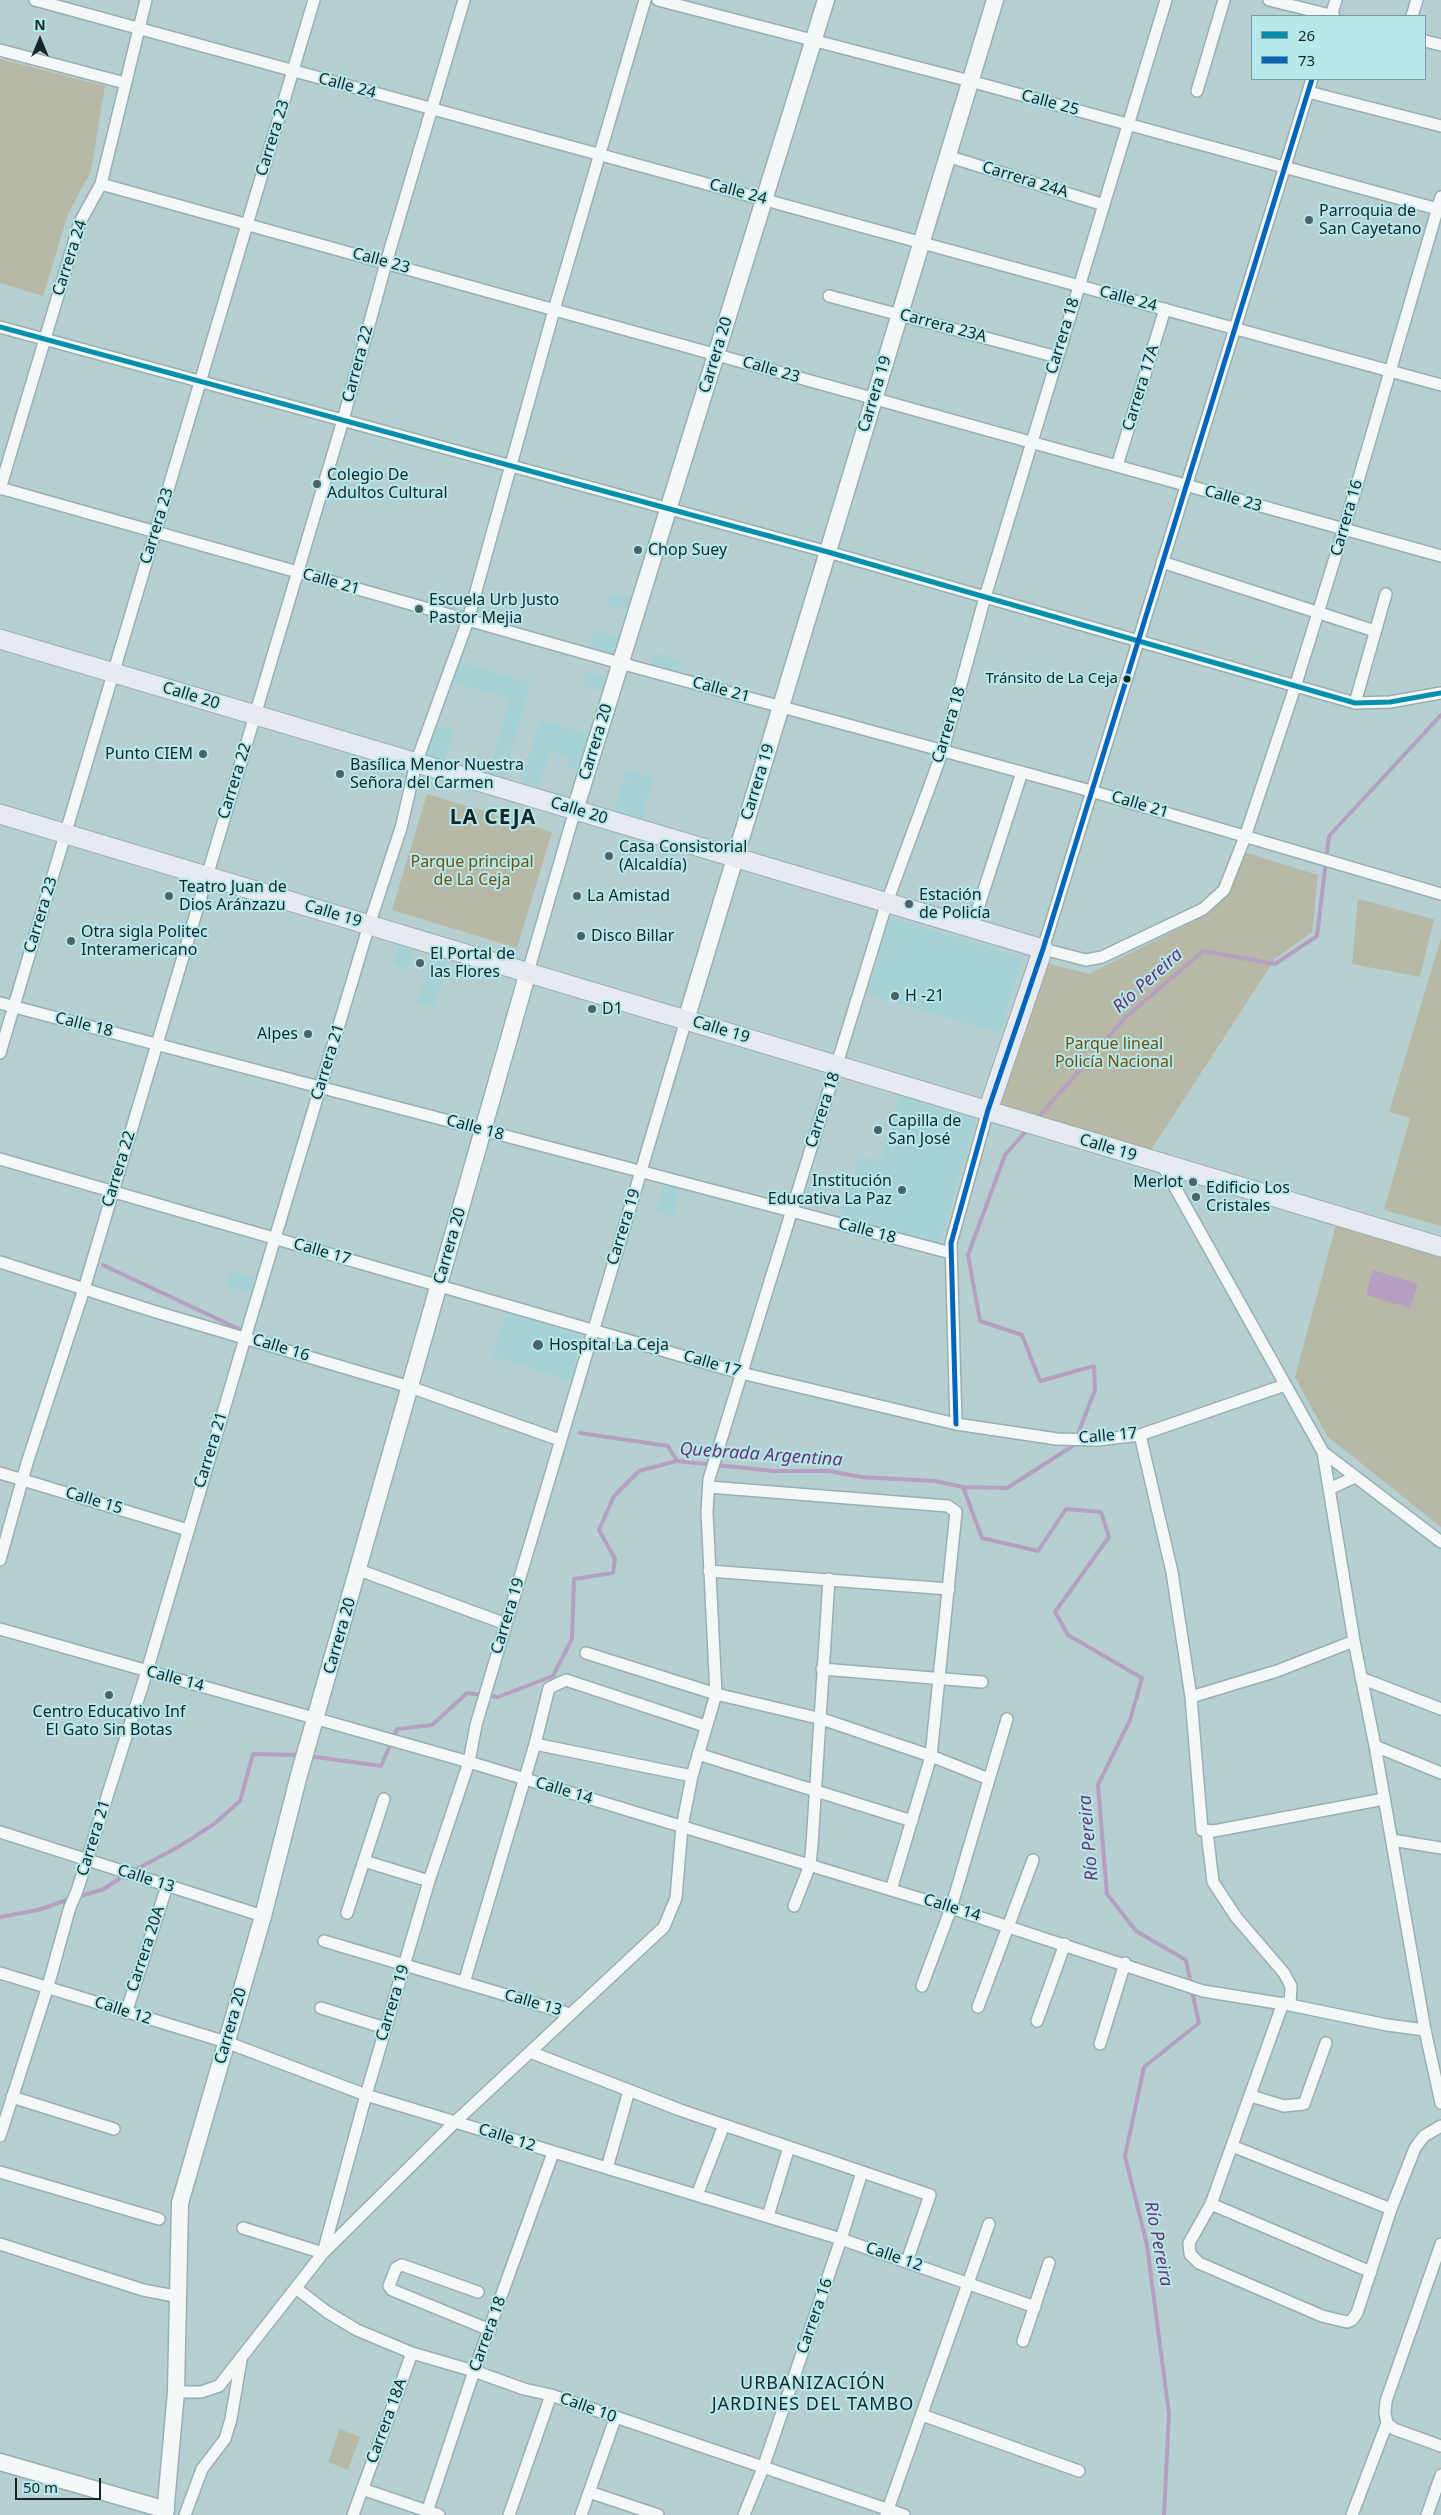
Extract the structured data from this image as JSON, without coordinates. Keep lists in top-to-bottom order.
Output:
{
  "streets": {
    "main road": [
      "Carrera 20",
      "Carrera 19",
      "Calle 20",
      "Calle 19"
    ],
    "street": [
      "Calle 24",
      "Calle 25",
      "Carrera 23",
      "Carrera 24A",
      "Carrera 24",
      "Calle 23",
      "Carrera 23A",
      "Carrera 18",
      "Carrera 22",
      "Carrera 17A",
      "Carrera 16",
      "Calle 21",
      "Calle 18",
      "Carrera 21",
      "Calle 17",
      "Calle 16",
      "Calle 15",
      "Calle 14",
      "Calle 13",
      "Carrera 20A",
      "Calle 12",
      "Calle 10",
      "Carrera 18A"
    ]
  },
  "crossings": [
    ["Calle 24", "Carrera 23"],
    ["Calle 24", "Carrera 24"],
    ["Calle 24", "Carrera 18"],
    ["Calle 24", "Carrera 20"],
    ["Calle 24", "Carrera 22"],
    ["Calle 24", "Carrera 17A"],
    ["Calle 24", "Carrera 19"],
    ["Calle 24", "Carrera 16"],
    ["Calle 24", "Carrera 21"],
    ["Calle 25", "Carrera 18"],
    ["Calle 25", "Carrera 20"],
    ["Calle 25", "Carrera 19"],
    ["Calle 25", "Carrera 16"],
    ["Carrera 23", "Calle 23"],
    ["Carrera 23", "Calle 21"],
    ["Carrera 23", "Calle 20"],
    ["Carrera 23", "Calle 19"],
    ["Carrera 23", "Calle 18"],
    ["Carrera 24A", "Carrera 18"],
    ["Carrera 24A", "Carrera 19"],
    ["Carrera 24", "Calle 23"],
    ["Carrera 24", "Calle 21"],
    ["Calle 23", "Carrera 18"],
    ["Calle 23", "Carrera 20"],
    ["Calle 23", "Carrera 22"],
    ["Calle 23", "Carrera 17A"],
    ["Calle 23", "Carrera 19"],
    ["Calle 23", "Carrera 16"],
    ["Calle 23", "Carrera 21"],
    ["Carrera 23A", "Carrera 18"],
    ["Carrera 23A", "Carrera 19"],
    ["Carrera 18", "Calle 21"],
    ["Carrera 18", "Calle 20"],
    ["Carrera 18", "Calle 19"],
    ["Carrera 18", "Calle 18"],
    ["Carrera 18", "Calle 17"],
    ["Carrera 18", "Calle 12"],
    ["Carrera 18", "Calle 10"],
    ["Carrera 20", "Carrera 19"],
    ["Carrera 20", "Calle 21"],
    ["Carrera 20", "Calle 20"],
    ["Carrera 20", "Calle 19"],
    ["Carrera 20", "Calle 18"],
    ["Carrera 20", "Calle 17"],
    ["Carrera 20", "Calle 16"],
    ["Carrera 20", "Calle 14"],
    ["Carrera 20", "Calle 13"],
    ["Carrera 20", "Calle 12"],
    ["Carrera 22", "Calle 21"],
    ["Carrera 22", "Calle 20"],
    ["Carrera 22", "Calle 19"],
    ["Carrera 22", "Calle 18"],
    ["Carrera 22", "Calle 17"],
    ["Carrera 22", "Calle 16"],
    ["Carrera 22", "Calle 15"],
    ["Carrera 19", "Calle 21"],
    ["Carrera 19", "Calle 20"],
    ["Carrera 19", "Calle 19"],
    ["Carrera 19", "Calle 18"],
    ["Carrera 19", "Calle 17"],
    ["Carrera 19", "Calle 16"],
    ["Carrera 19", "Calle 14"],
    ["Carrera 19", "Calle 13"],
    ["Carrera 19", "Calle 12"],
    ["Carrera 19", "Calle 10"],
    ["Carrera 16", "Calle 21"],
    ["Carrera 16", "Calle 20"],
    ["Carrera 16", "Calle 12"],
    ["Carrera 16", "Calle 10"],
    ["Calle 21", "Carrera 21"],
    ["Calle 20", "Carrera 21"],
    ["Calle 19", "Carrera 21"],
    ["Calle 18", "Carrera 21"],
    ["Carrera 21", "Calle 17"],
    ["Carrera 21", "Calle 16"],
    ["Carrera 21", "Calle 15"],
    ["Carrera 21", "Calle 14"],
    ["Carrera 21", "Calle 13"],
    ["Carrera 21", "Calle 12"],
    ["Calle 13", "Carrera 20A"],
    ["Carrera 20A", "Calle 12"],
    ["Calle 10", "Carrera 18A"]
  ],
  "districts": ["LA CEJA", "URBANIZACIÓN JARDINES DEL TAMBO"],
  "water": ["Río Pereira", "Quebrada Argentina"],
  "parks": ["Parque principal de La Ceja", "Parque lineal Policía Nacional"],
  "places": [
    "Parroquia de San Cayetano",
    "Colegio De Adultos Cultural",
    "Chop Suey",
    "Escuela Urb Justo Pastor Mejia",
    "Tránsito de La Ceja",
    "Punto CIEM",
    "Basílica Menor Nuestra Señora del Carmen",
    "Casa Consistorial (Alcaldía)",
    "Teatro Juan de Dios Aránzazu",
    "La Amistad",
    "Estación de Policía",
    "Disco Billar",
    "Otra sigla Politec Interamericano",
    "El Portal de las Flores",
    "H -21",
    "D1",
    "Alpes",
    "Capilla de San José",
    "Merlot",
    "Institución Educativa La Paz",
    "Edificio Los Cristales",
    "Hospital La Ceja",
    "Centro Educativo Inf El Gato Sin Botas"
  ],
  "lines": ["transit line 73", "transit line 26"],
  "legend": ["26", "73"],
  "scale_bar": "50 m",
  "north": "top"
}
